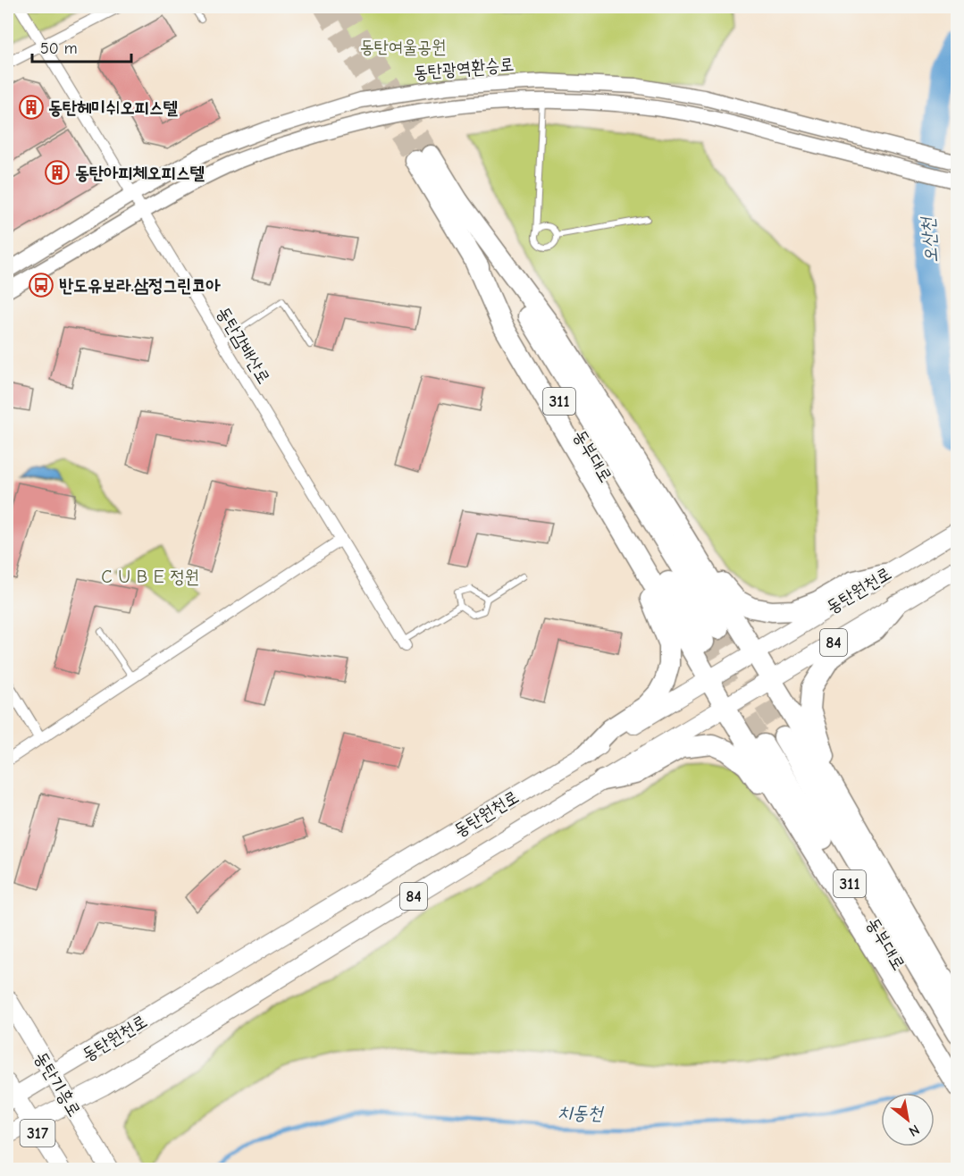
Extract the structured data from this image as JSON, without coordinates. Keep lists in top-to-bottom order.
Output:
{
  "streets": {
    "highway": ["311", "동부대로"],
    "main road": [
      "동탄원천로",
      "84",
      "동탄기흥로",
      "317"
    ],
    "street": ["동탄광역환승로", "동탄감배산로"]
  },
  "crossings": [
    ["동탄광역환승로", "동탄감배산로"],
    ["동탄원천로", "84"],
    ["동탄원천로", "동탄기흥로"],
    ["동탄원천로", "317"],
    ["84", "317"]
  ],
  "water": ["오산천", "치동천"],
  "parks": ["동탄여울공원", "C U B E 정원"],
  "places": {
    "building": ["동탄헤미쉬오피스텔", "동탄아피체오피스텔"],
    "bus stop": ["반도유보라.삼정그린코아"]
  },
  "scale_bar": "50 m",
  "north": "bottom right"
}
